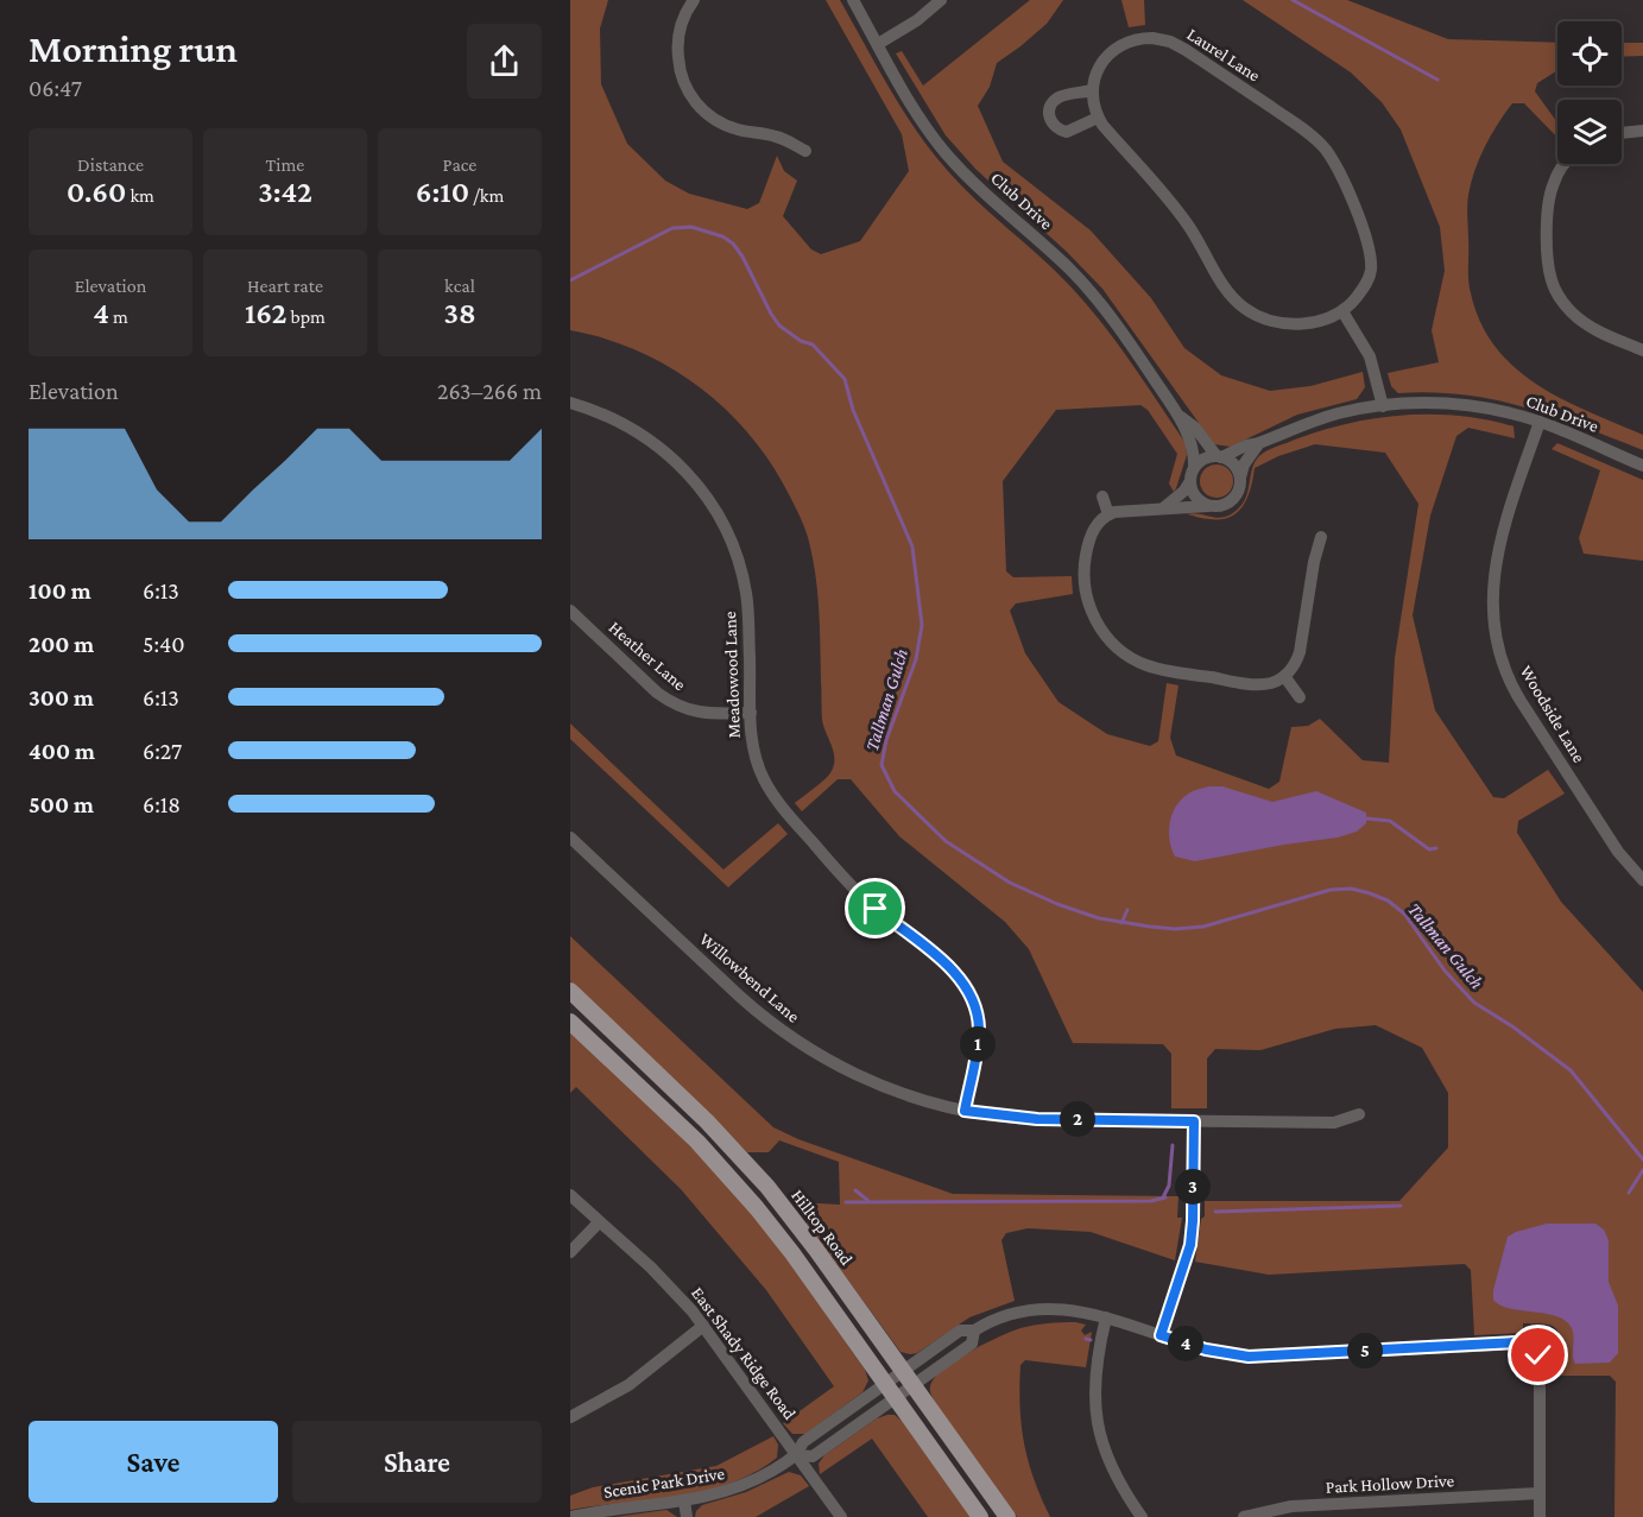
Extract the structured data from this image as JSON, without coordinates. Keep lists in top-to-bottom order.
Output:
{
  "streets": {
    "main road": ["Hilltop Road"],
    "street": [
      "Laurel Lane",
      "Club Drive",
      "Heather Lane",
      "Meadowood Lane",
      "Woodside Lane",
      "Willowbend Lane",
      "East Shady Ridge Road",
      "Scenic Park Drive",
      "Park Hollow Drive"
    ]
  },
  "crossings": [
    ["Club Drive", "Woodside Lane"],
    ["Heather Lane", "Meadowood Lane"],
    ["Meadowood Lane", "Willowbend Lane"],
    ["Hilltop Road", "Scenic Park Drive"],
    ["East Shady Ridge Road", "Scenic Park Drive"]
  ],
  "water": ["Tallman Gulch"],
  "page": {
    "heading": ["Morning run", "06:47"],
    "stats": [
      ["Distance", "0.60 km"],
      ["Time", "3:42"],
      ["Pace", "6:10 /km"],
      ["Elevation", "4 m"],
      ["Heart rate", "162 bpm"],
      ["kcal", "38"]
    ],
    "chart": ["Elevation", "263–266 m"],
    "list": [
      {
        "name": "100 m",
        "note": "6:13"
      },
      {
        "name": "200 m",
        "note": "5:40"
      },
      {
        "name": "300 m",
        "note": "6:13"
      },
      {
        "name": "400 m",
        "note": "6:27"
      },
      {
        "name": "500 m",
        "note": "6:18"
      }
    ],
    "pins": [
      "1",
      "2",
      "3",
      "4",
      "5"
    ],
    "buttons": ["Save", "Share"]
  }
}
